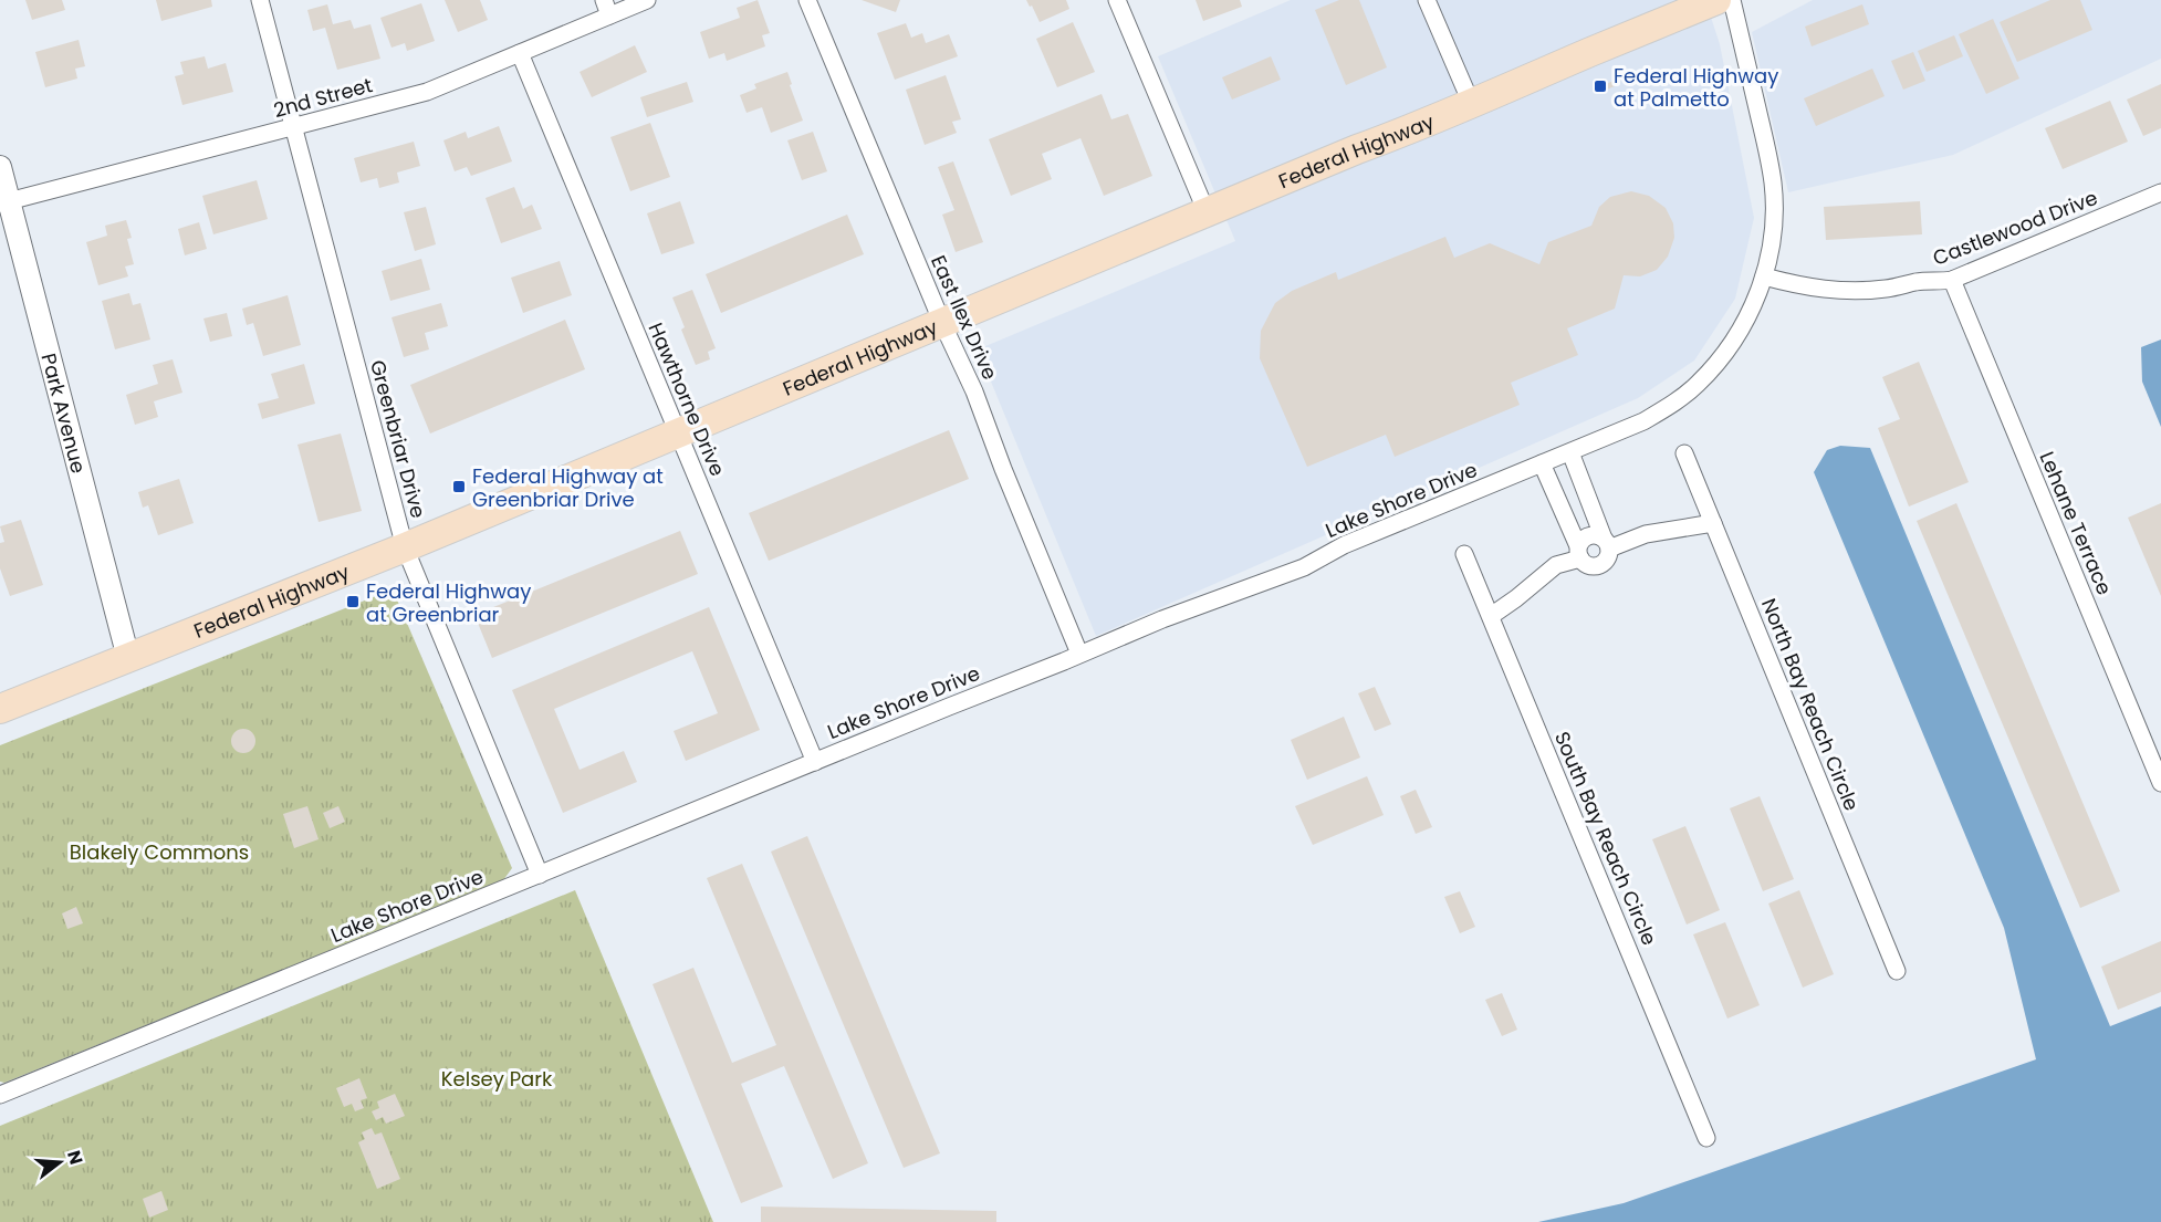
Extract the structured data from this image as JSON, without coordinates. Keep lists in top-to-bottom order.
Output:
{
  "streets": {
    "main road": ["Federal Highway"],
    "street": [
      "2nd Street",
      "Castlewood Drive",
      "East Ilex Drive",
      "Hawthorne Drive",
      "Park Avenue",
      "Greenbriar Drive",
      "Lake Shore Drive",
      "Lehane Terrace",
      "North Bay Reach Circle",
      "South Bay Reach Circle"
    ]
  },
  "crossings": [
    ["2nd Street", "Hawthorne Drive"],
    ["2nd Street", "Park Avenue"],
    ["2nd Street", "Greenbriar Drive"],
    ["Federal Highway", "East Ilex Drive"],
    ["Federal Highway", "Hawthorne Drive"],
    ["Federal Highway", "Park Avenue"],
    ["Federal Highway", "Greenbriar Drive"],
    ["Castlewood Drive", "Lake Shore Drive"],
    ["Castlewood Drive", "Lehane Terrace"],
    ["East Ilex Drive", "Lake Shore Drive"],
    ["Hawthorne Drive", "Lake Shore Drive"],
    ["Greenbriar Drive", "Lake Shore Drive"]
  ],
  "parks": ["Blakely Commons", "Kelsey Park"],
  "places": {
    "transit": ["Federal Highway at Palmetto", "Federal Highway at Greenbriar Drive", "Federal Highway at Greenbriar"]
  },
  "north": "right"
}
